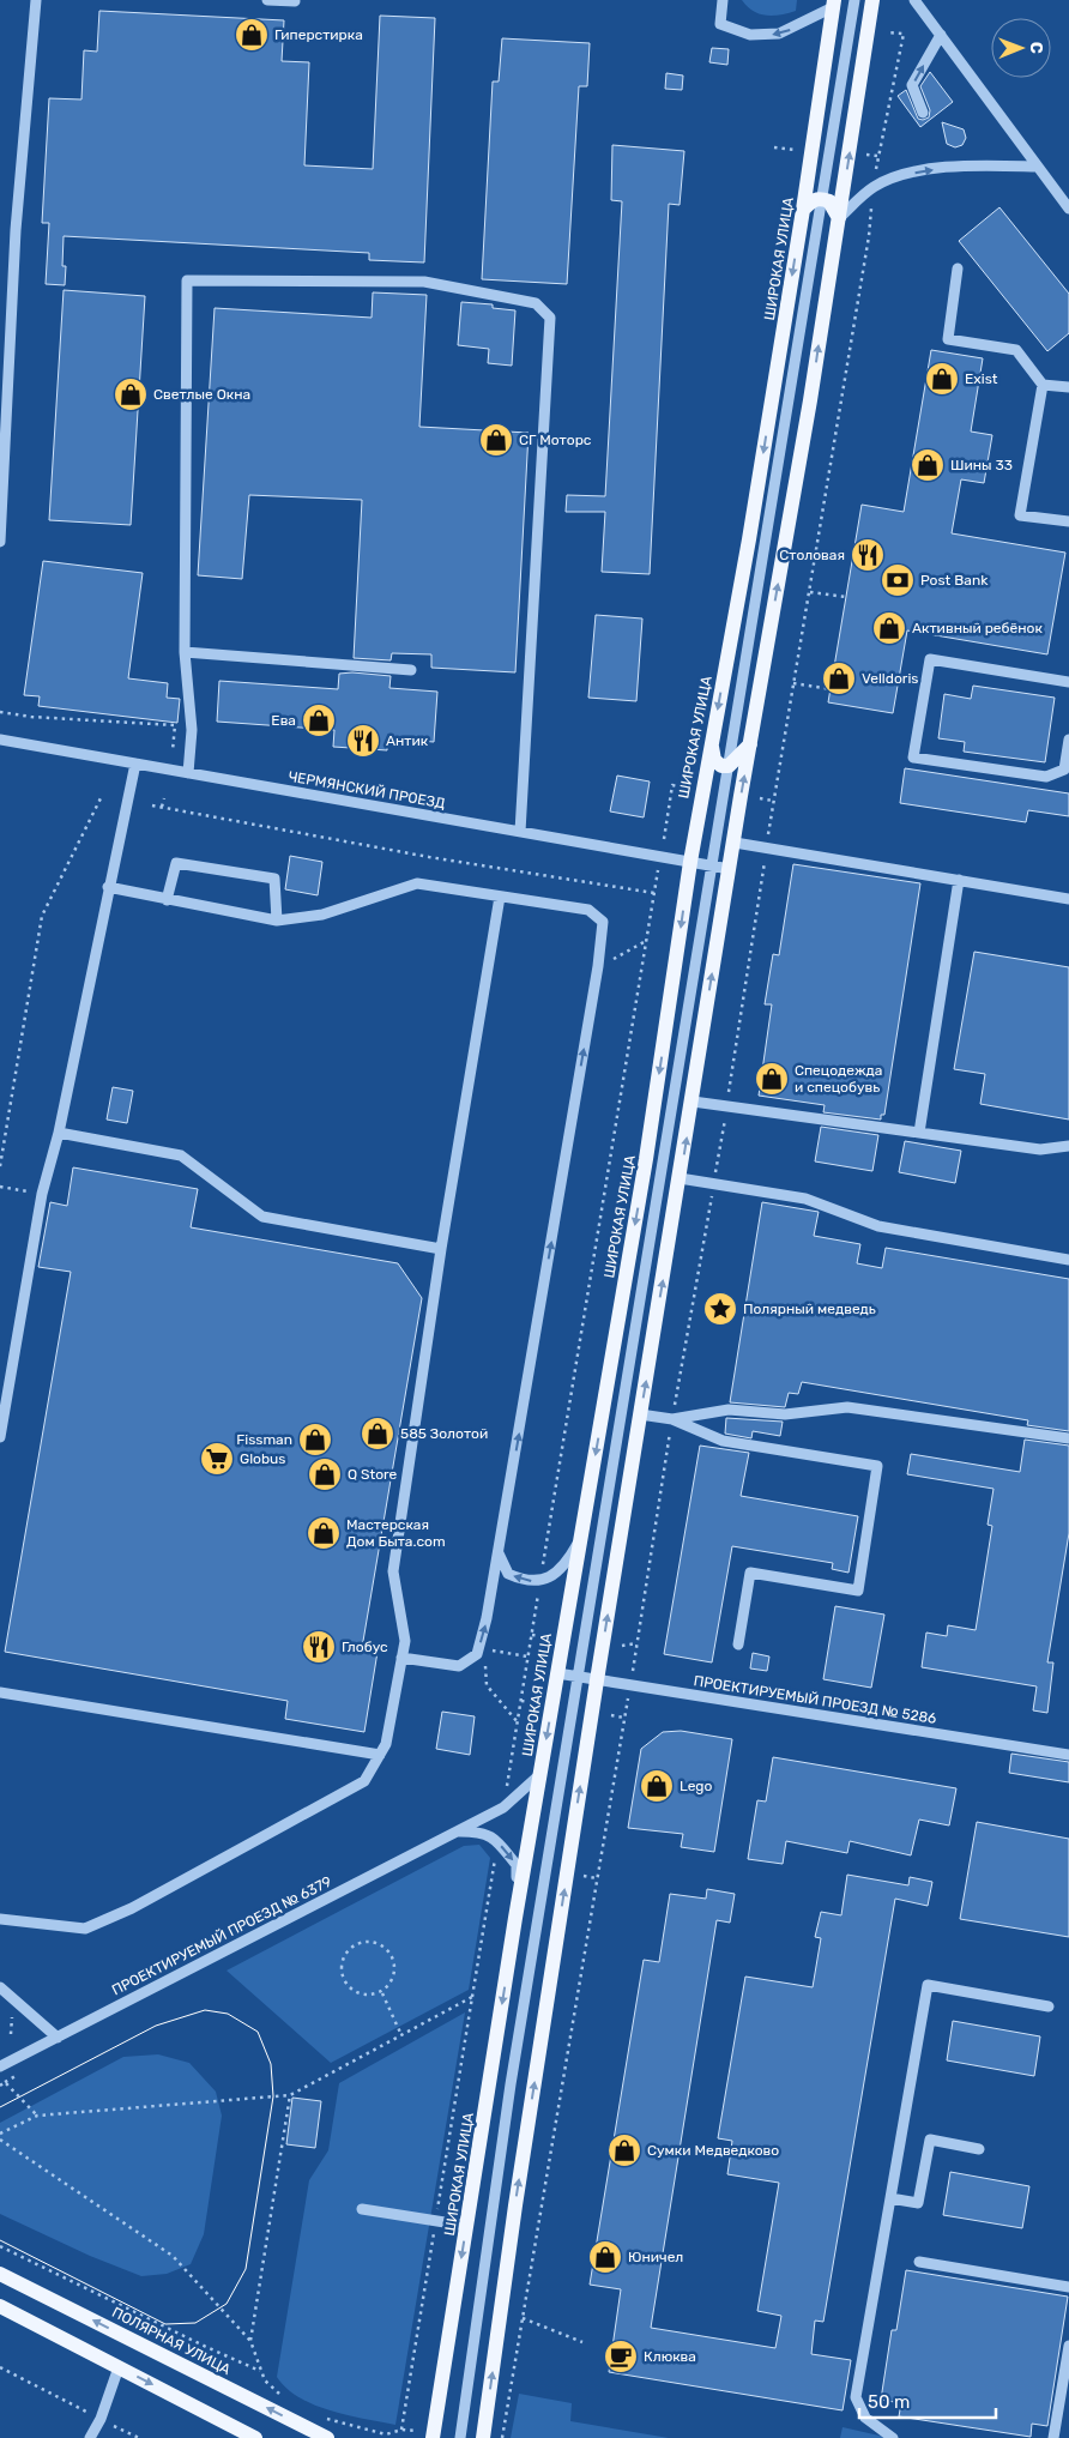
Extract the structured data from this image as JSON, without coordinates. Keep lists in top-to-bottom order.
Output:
{
  "streets": {
    "main road": ["ШИРОКАЯ УЛИЦА", "ПОЛЯРНАЯ УЛИЦА"],
    "street": ["ЧЕРМЯНСКИЙ ПРОЕЗД", "ПРОЕКТИРУЕМЫЙ ПРОЕЗД № 5286", "ПРОЕКТИРУЕМЫЙ ПРОЕЗД № 6379"]
  },
  "crossings": [
    ["ШИРОКАЯ УЛИЦА", "ЧЕРМЯНСКИЙ ПРОЕЗД"],
    ["ШИРОКАЯ УЛИЦА", "ПРОЕКТИРУЕМЫЙ ПРОЕЗД № 5286"],
    ["ШИРОКАЯ УЛИЦА", "ПРОЕКТИРУЕМЫЙ ПРОЕЗД № 6379"]
  ],
  "places": {
    "shop": [
      "Гиперстирка",
      "Exist",
      "Светлые Окна",
      "СГ Моторс",
      "Шины 33",
      "Активный ребёнок",
      "Velldoris",
      "Ева",
      "Спецодежда и спецобувь",
      "585 Золотой",
      "Fissman",
      "Q Store",
      "Мастерская Дом Быта.com",
      "Lego",
      "Сумки Медведково",
      "Юничел"
    ],
    "restaurant": ["Столовая", "Антик", "Глобус"],
    "bank": ["Post Bank"],
    "place": ["Полярный медведь"],
    "supermarket": ["Globus"],
    "cafe": ["Клюква"]
  },
  "scale_bar": "50 m",
  "north": "right"
}
